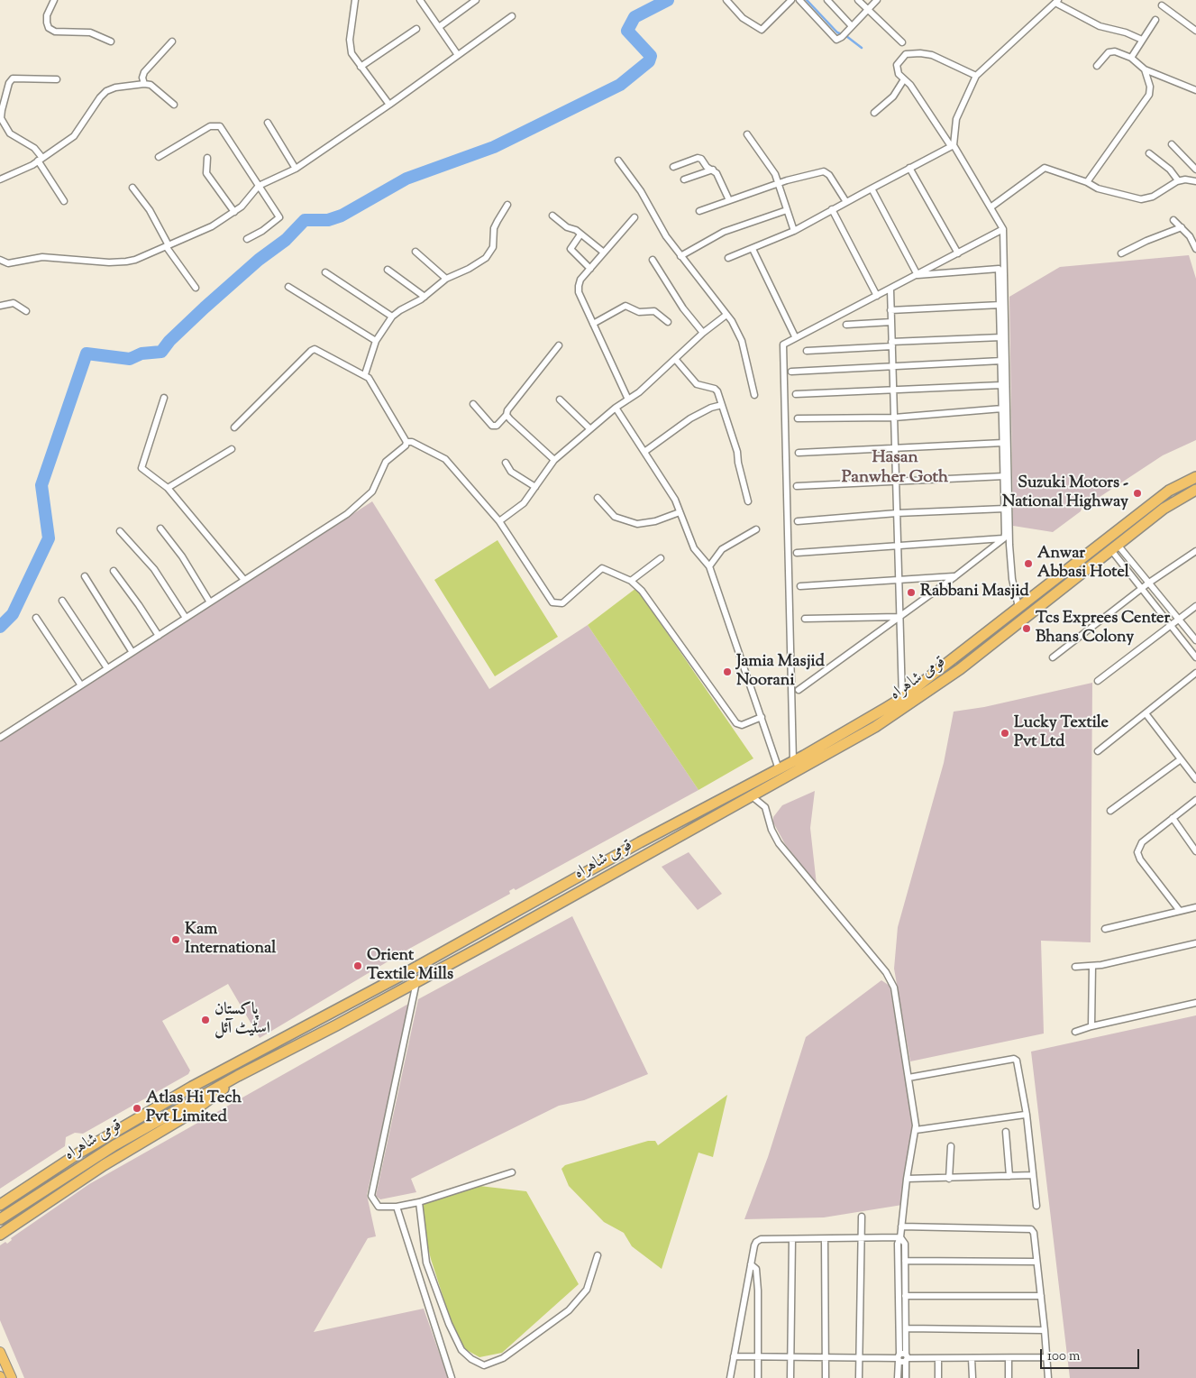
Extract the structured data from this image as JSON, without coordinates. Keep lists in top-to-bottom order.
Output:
{
  "streets": {
    "highway": ["قومی شاہراہ"]
  },
  "districts": ["Hasan Panwher Goth"],
  "places": [
    "Suzuki Motors - National Highway",
    "Anwar Abbasi Hotel",
    "Rabbani Masjid",
    "Tcs Exprees Center Bhans Colony",
    "Jamia Masjid Noorani",
    "Lucky Textile Pvt Ltd",
    "Kam International",
    "Orient Textile Mills",
    "پاکستان اسٹیٹ آئل",
    "Atlas Hi Tech Pvt Limited"
  ],
  "scale_bar": "100 m"
}
